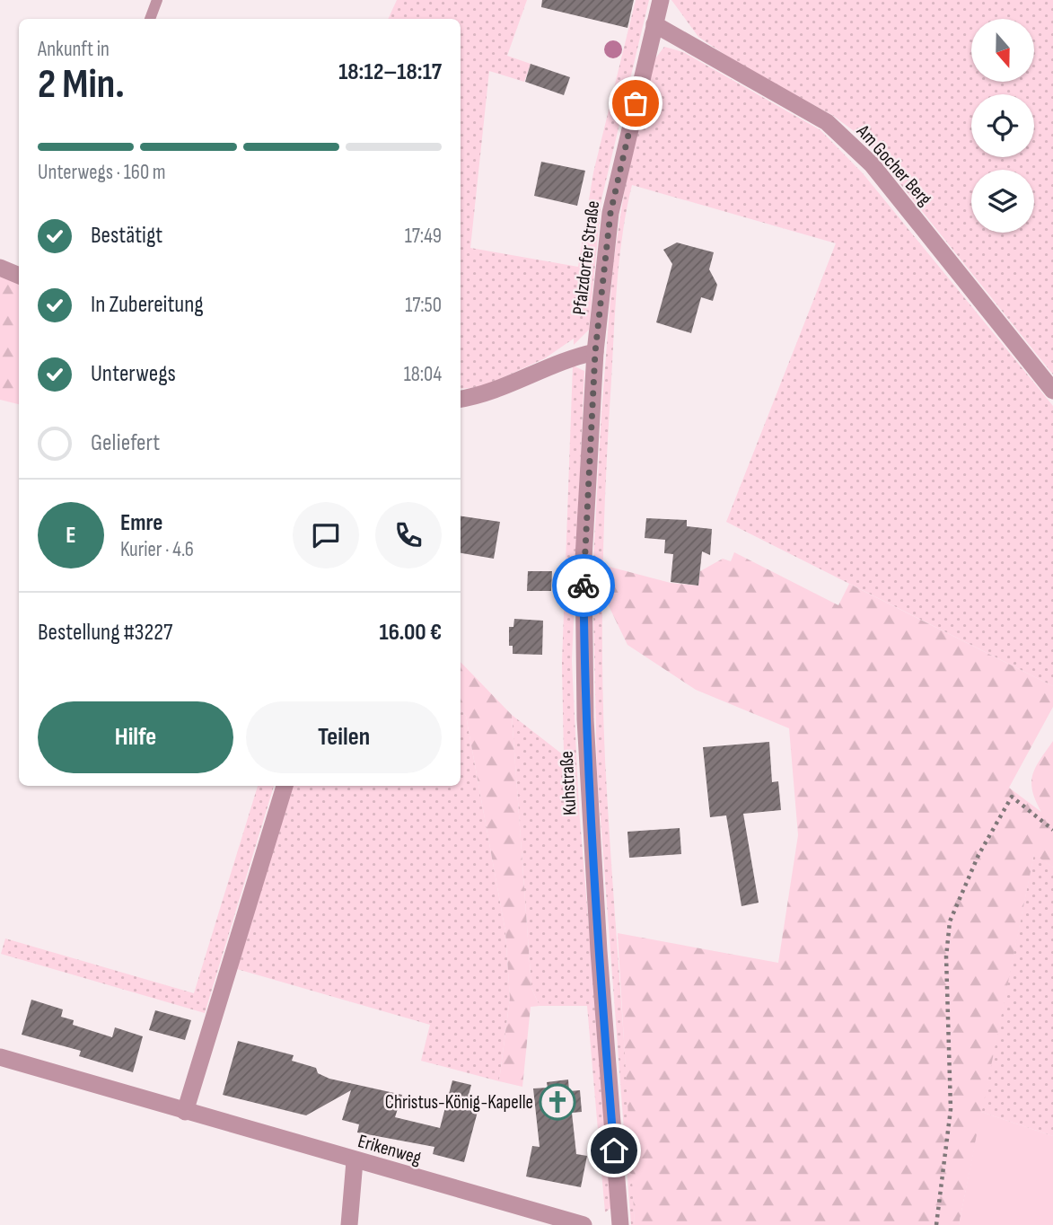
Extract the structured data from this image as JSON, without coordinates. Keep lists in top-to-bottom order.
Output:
{
  "streets": {
    "street": [
      "Am Gocher Berg",
      "Pfalzdorfer Straße",
      "Kuhstraße",
      "Erikenweg"
    ]
  },
  "crossings": [
    ["Am Gocher Berg", "Pfalzdorfer Straße"],
    ["Pfalzdorfer Straße", "Kuhstraße"]
  ],
  "places": {
    "church": ["Christus-König-Kapelle"]
  },
  "north": "bottom",
  "page": {
    "heading": ["2 Min.", "Ankunft in", "18:12–18:17"],
    "panel": [
      "Emre",
      "Kurier · 4.6",
      "Bestellung #3227",
      "16.00 €"
    ],
    "bar": "Unterwegs · 160 m",
    "list": [
      ["Bestätigt", "17:49"],
      ["In Zubereitung", "17:50"],
      ["Unterwegs", "18:04"],
      "Geliefert"
    ],
    "round": "E",
    "buttons": ["Hilfe", "Teilen"]
  }
}
